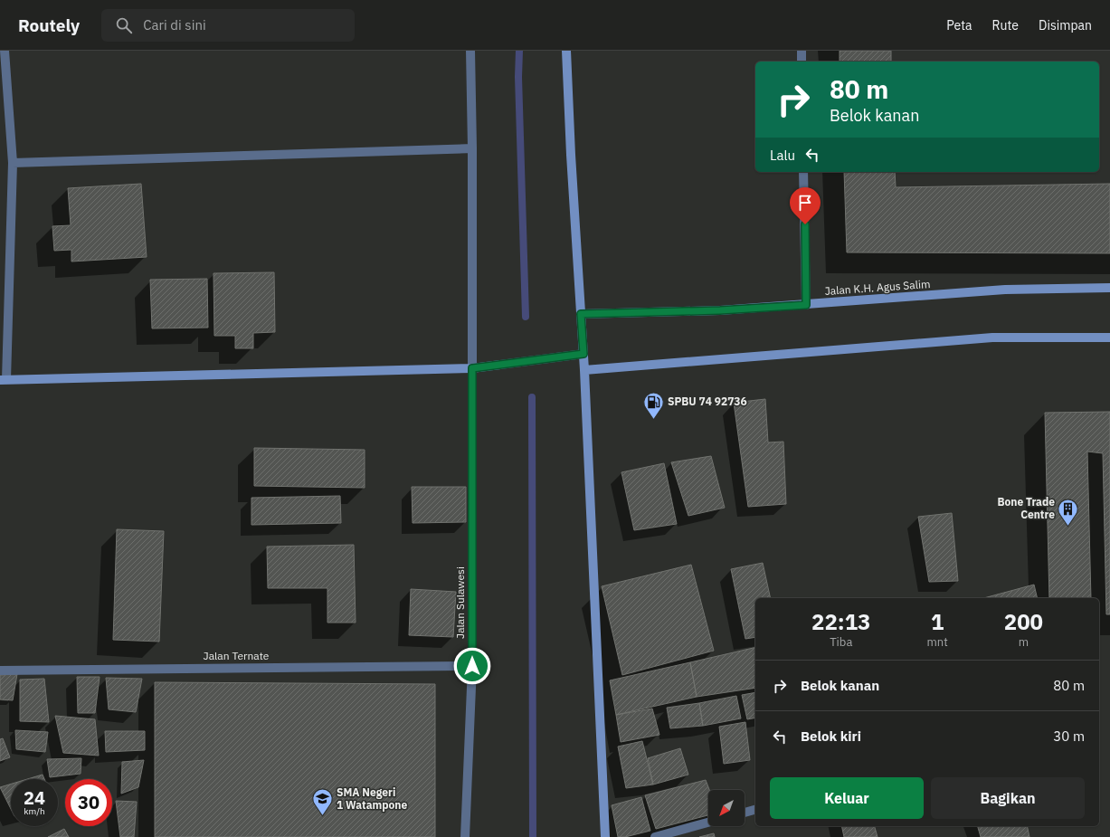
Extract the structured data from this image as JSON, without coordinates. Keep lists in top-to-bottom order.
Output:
{
  "streets": {
    "street": ["Jalan K.H. Agus Salim", "Jalan Sulawesi", "Jalan Ternate"]
  },
  "crossings": [
    ["Jalan Sulawesi", "Jalan Ternate"]
  ],
  "places": {
    "fuel station": ["SPBU 74 92736"],
    "building": ["Bone Trade Centre"],
    "school or university": ["SMA Negeri 1 Watampone"]
  },
  "north": "bottom left",
  "page": {
    "header": "Routely",
    "search": "Cari di sini",
    "nav": ["Peta", "Rute", "Disimpan"],
    "turn": ["80 m", "Belok kanan"],
    "then": "Lalu",
    "eta": [
      "22:13",
      "Tiba",
      "1",
      "mnt",
      "200",
      "m"
    ],
    "list": [
      {
        "name": "Belok kanan",
        "value": "80 m"
      },
      {
        "name": "Belok kiri",
        "value": "30 m"
      }
    ],
    "buttons": ["Keluar", "Bagikan"],
    "speed": "24 km/h",
    "limit": "30"
  }
}
